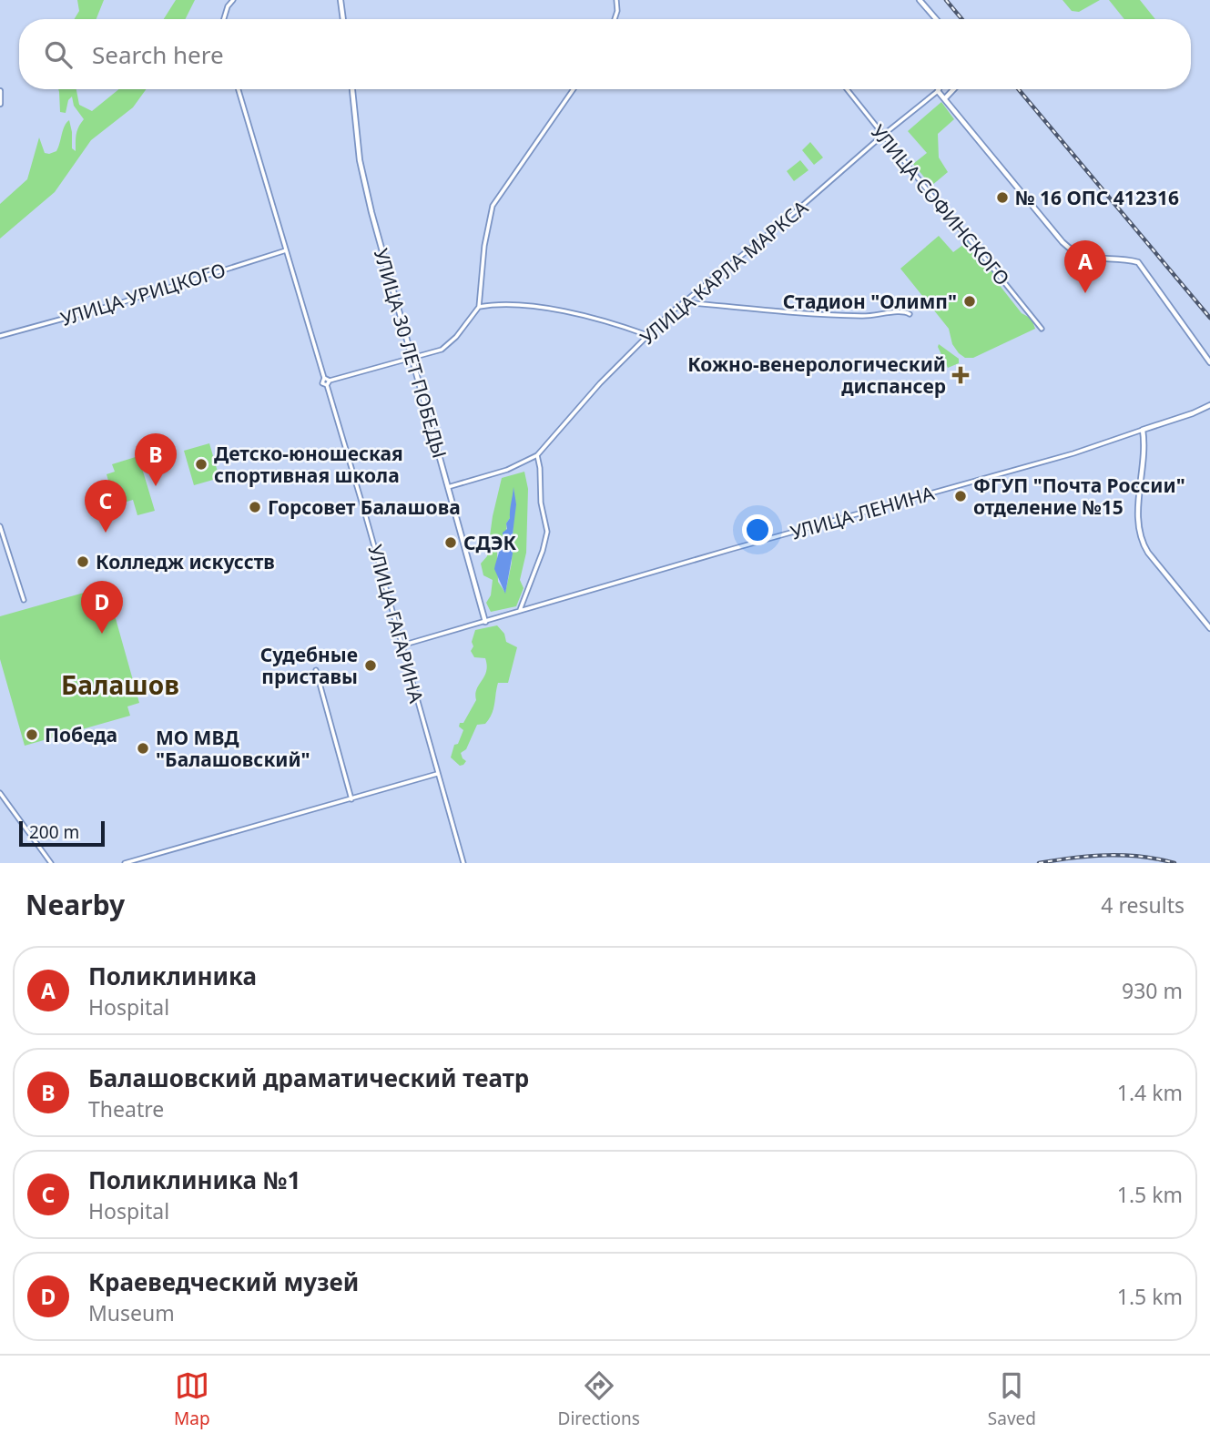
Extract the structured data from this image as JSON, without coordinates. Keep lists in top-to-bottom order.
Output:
{
  "streets": {
    "main road": ["УЛИЦА 30 ЛЕТ ПОБЕДЫ", "УЛИЦА ЛЕНИНА"],
    "street": [
      "УЛИЦА СОФИНСКОГО",
      "УЛИЦА КАРЛА МАРКСА",
      "УЛИЦА УРИЦКОГО",
      "УЛИЦА ГАГАРИНА"
    ]
  },
  "crossings": [
    ["УЛИЦА СОФИНСКОГО", "УЛИЦА КАРЛА МАРКСА"],
    ["УЛИЦА КАРЛА МАРКСА", "УЛИЦА 30 ЛЕТ ПОБЕДЫ"],
    ["УЛИЦА УРИЦКОГО", "УЛИЦА ГАГАРИНА"],
    ["УЛИЦА 30 ЛЕТ ПОБЕДЫ", "УЛИЦА ЛЕНИНА"],
    ["УЛИЦА ЛЕНИНА", "УЛИЦА ГАГАРИНА"]
  ],
  "districts": ["Балашов"],
  "places": {
    "other": [
      "№ 16 ОПС 412316",
      "Стадион \"Олимп\"",
      "Детско-юношеская спортивная школа",
      "ФГУП \"Почта России\" отделение №15",
      "Горсовет Балашова",
      "СДЭК",
      "Колледж искусств",
      "Судебные приставы",
      "Победа",
      "МО МВД \"Балашовский\""
    ],
    "health": ["Кожно-венерологический диспансер"]
  },
  "scale_bar": "200 m",
  "page": {
    "search": "Search here",
    "pins": [
      "A",
      "B",
      "C",
      "D"
    ],
    "scale": "200 m",
    "heading": ["Nearby", "4 results"],
    "list": [
      {
        "mark": "A",
        "name": "Поликлиника",
        "note": "Hospital",
        "value": "930 m"
      },
      {
        "mark": "B",
        "name": "Балашовский драматический театр",
        "note": "Theatre",
        "value": "1.4 km"
      },
      {
        "mark": "C",
        "name": "Поликлиника №1",
        "note": "Hospital",
        "value": "1.5 km"
      },
      {
        "mark": "D",
        "name": "Краеведческий музей",
        "note": "Museum",
        "value": "1.5 km"
      }
    ],
    "nav": ["Map", "Directions", "Saved"]
  }
}
